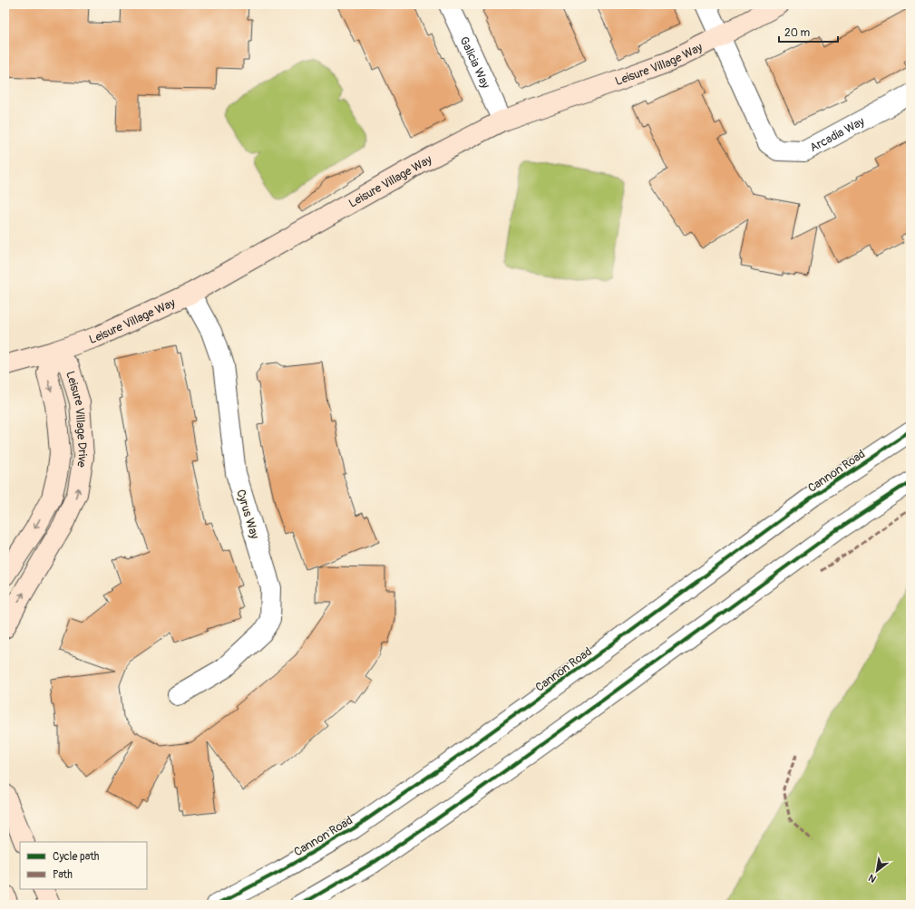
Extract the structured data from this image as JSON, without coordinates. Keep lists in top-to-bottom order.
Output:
{
  "streets": {
    "street": [
      "Galicia Way",
      "Leisure Village Way",
      "Arcadia Way",
      "Leisure Village Drive",
      "Cannon Road",
      "Cyrus Way"
    ]
  },
  "crossings": [
    ["Galicia Way", "Leisure Village Way"],
    ["Leisure Village Way", "Arcadia Way"],
    ["Leisure Village Way", "Leisure Village Drive"],
    ["Leisure Village Way", "Cyrus Way"]
  ],
  "legend": ["Cycle path", "Path"],
  "scale_bar": "20 m",
  "north": "bottom left"
}
